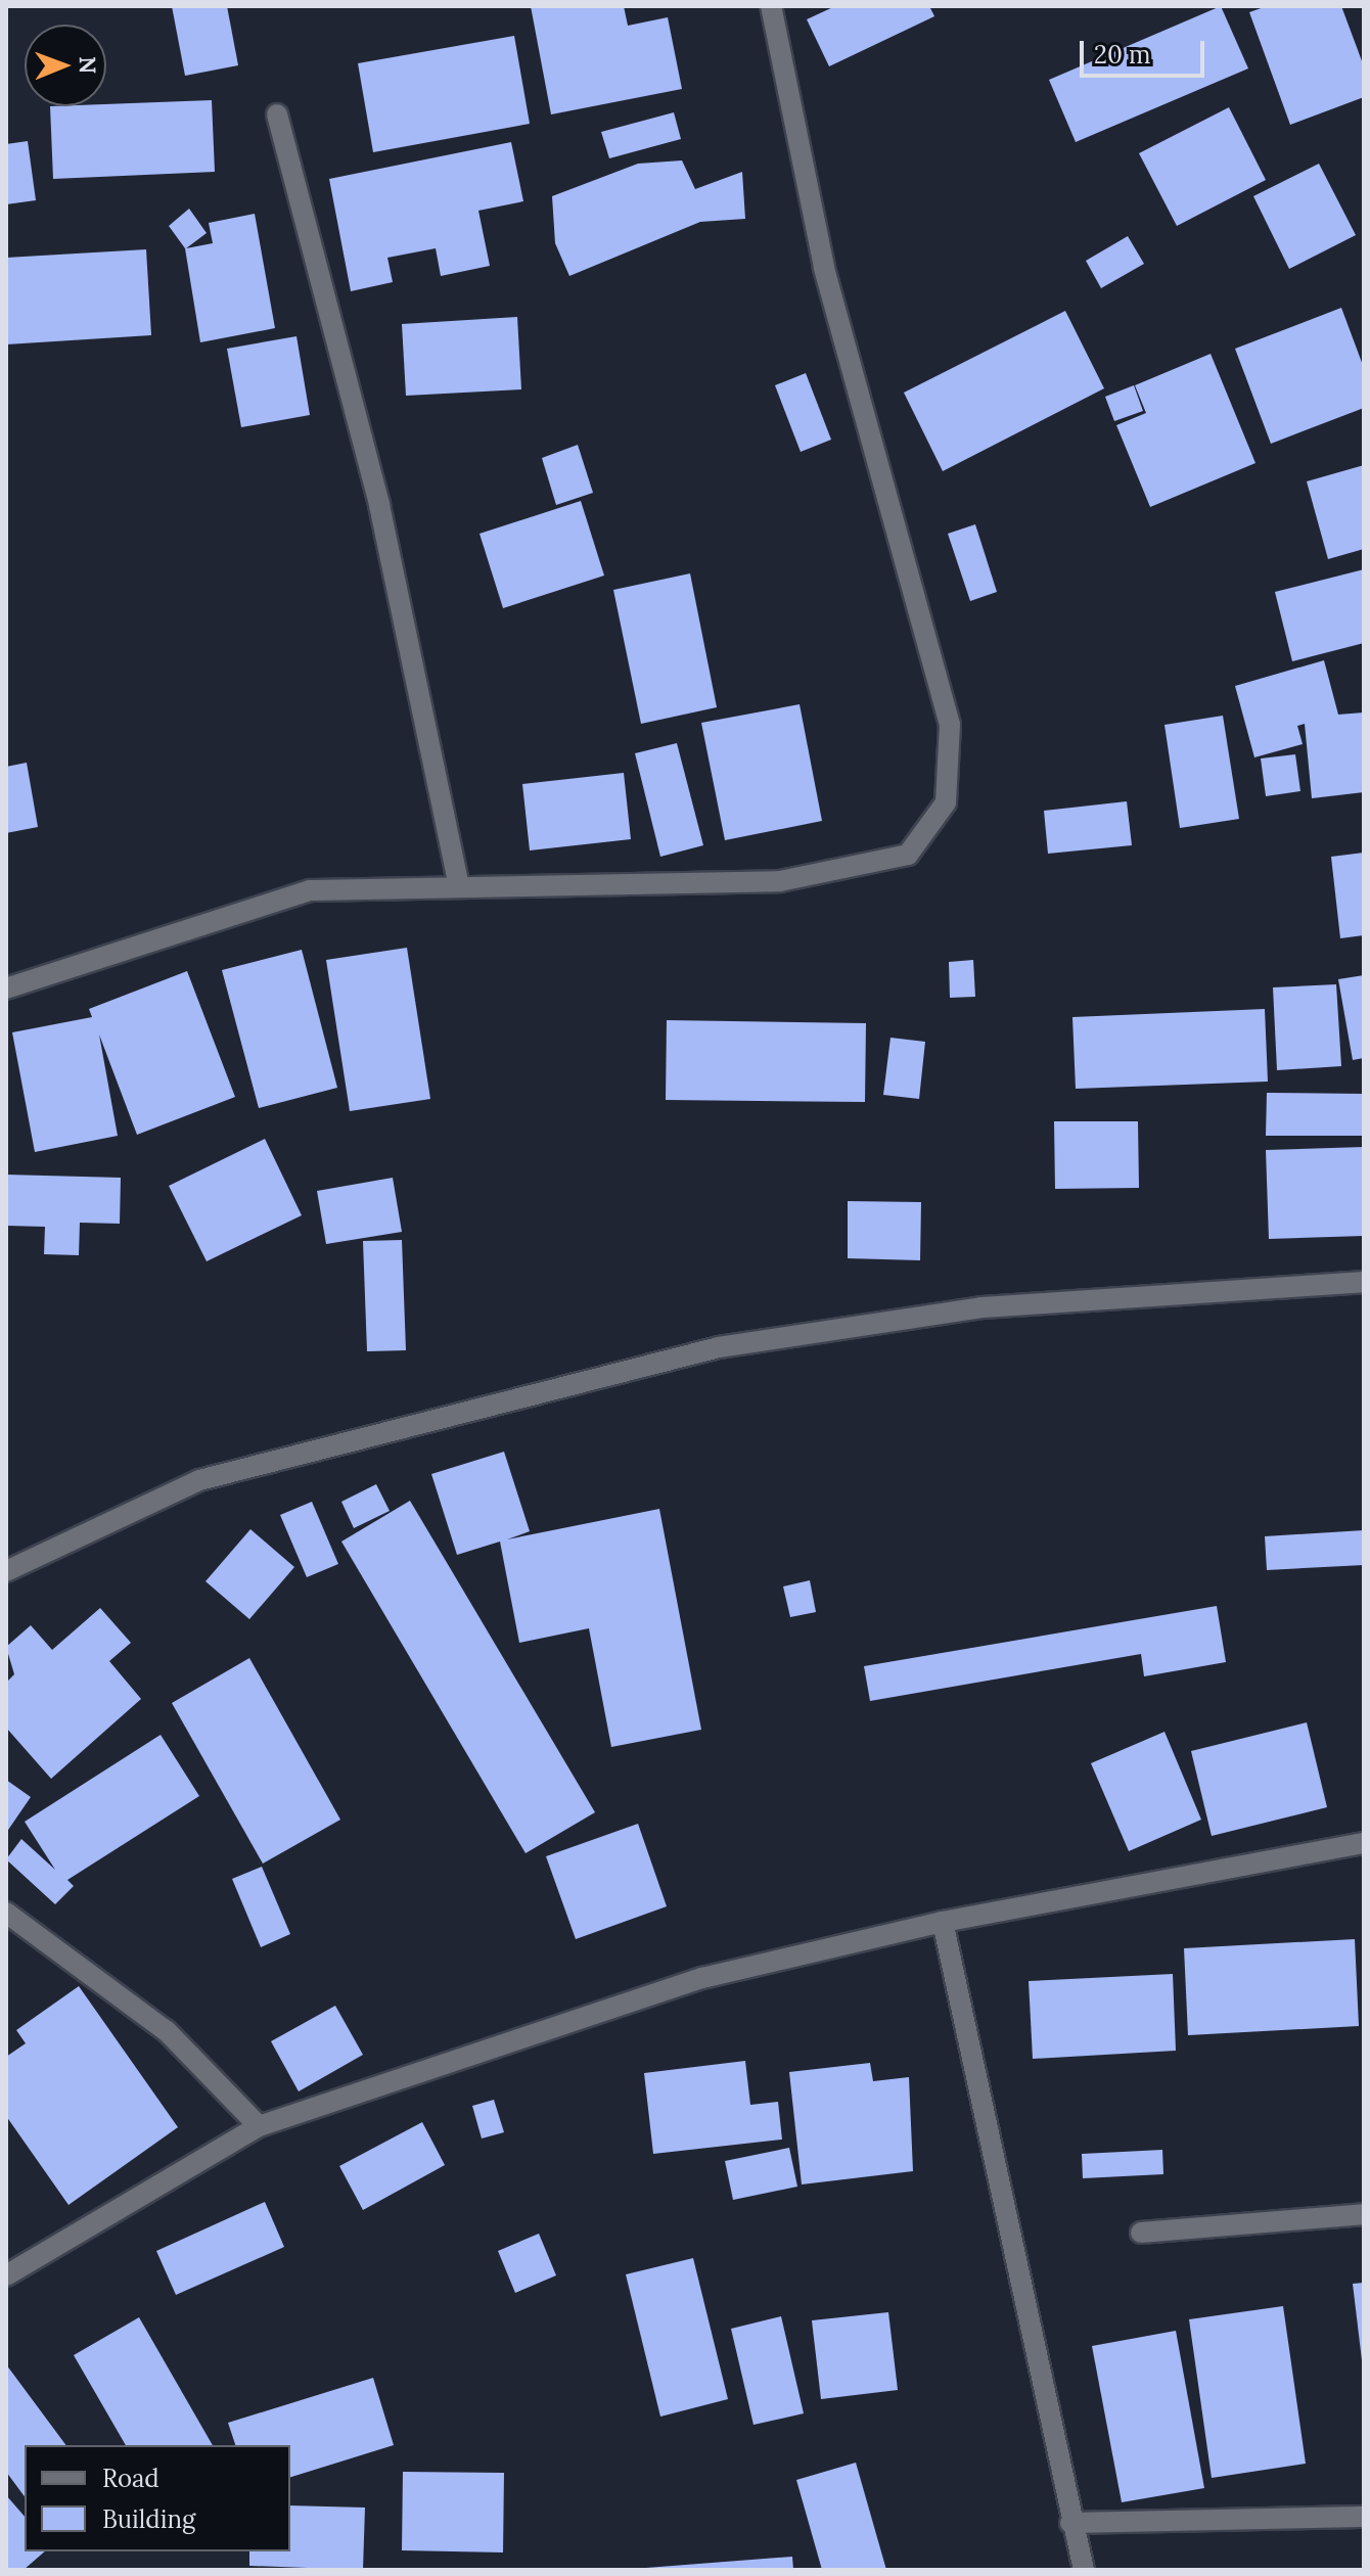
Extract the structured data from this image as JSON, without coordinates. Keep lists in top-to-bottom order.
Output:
{
  "legend": ["Road", "Building"],
  "scale_bar": "20 m",
  "north": "right"
}
